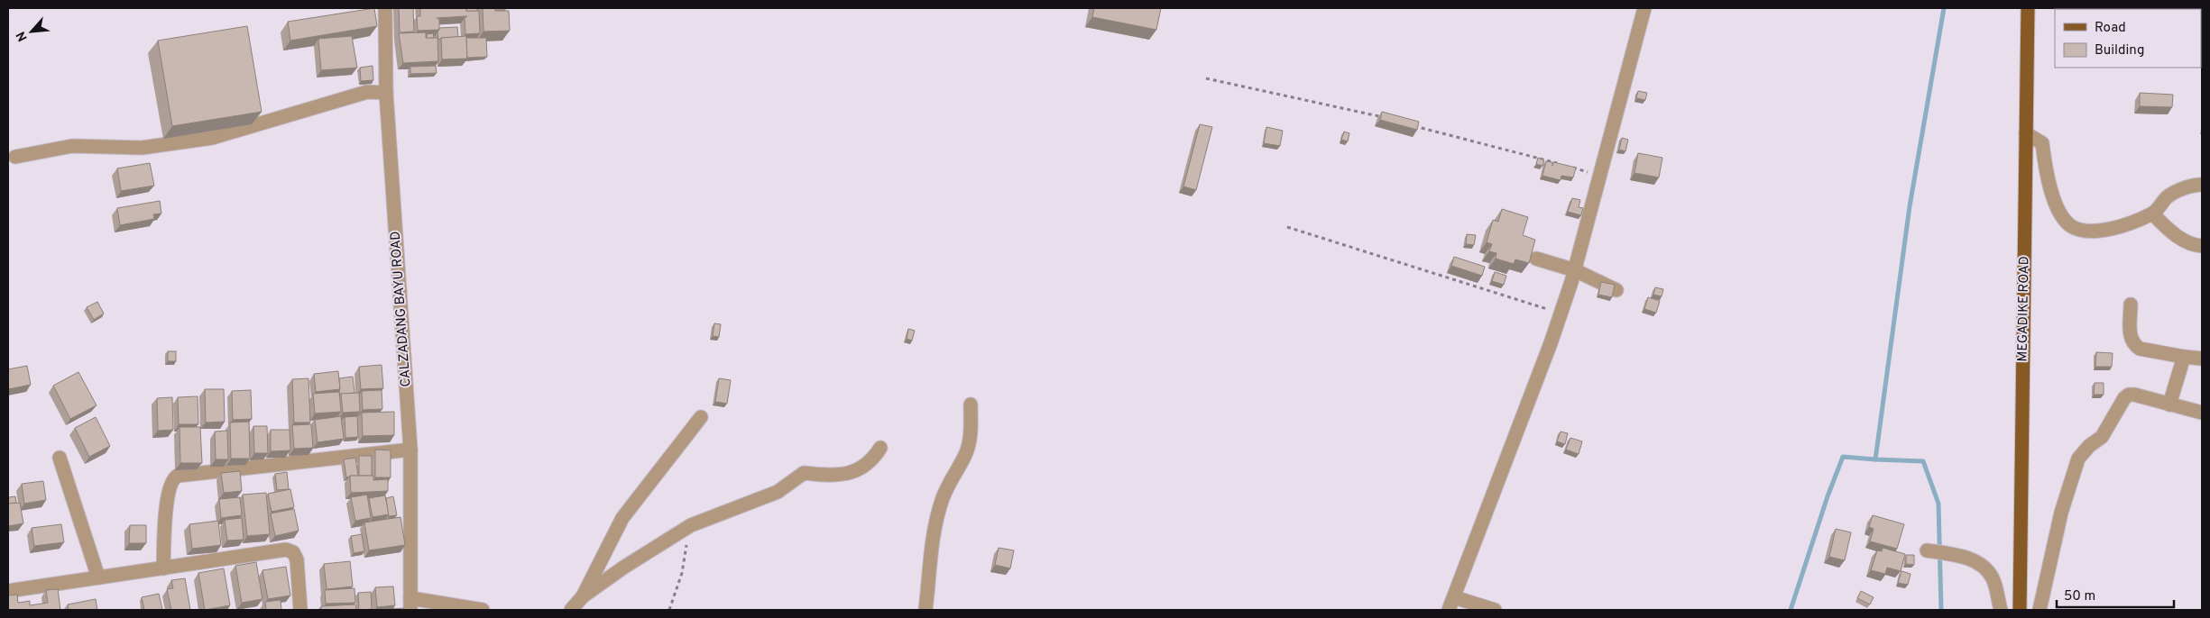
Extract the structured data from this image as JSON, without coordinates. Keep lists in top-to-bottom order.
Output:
{
  "streets": {
    "main road": ["MEGADIKE ROAD"],
    "street": ["CALZADANG BAYU ROAD"]
  },
  "legend": ["Road", "Building"],
  "scale_bar": "50 m",
  "north": "bottom left"
}
